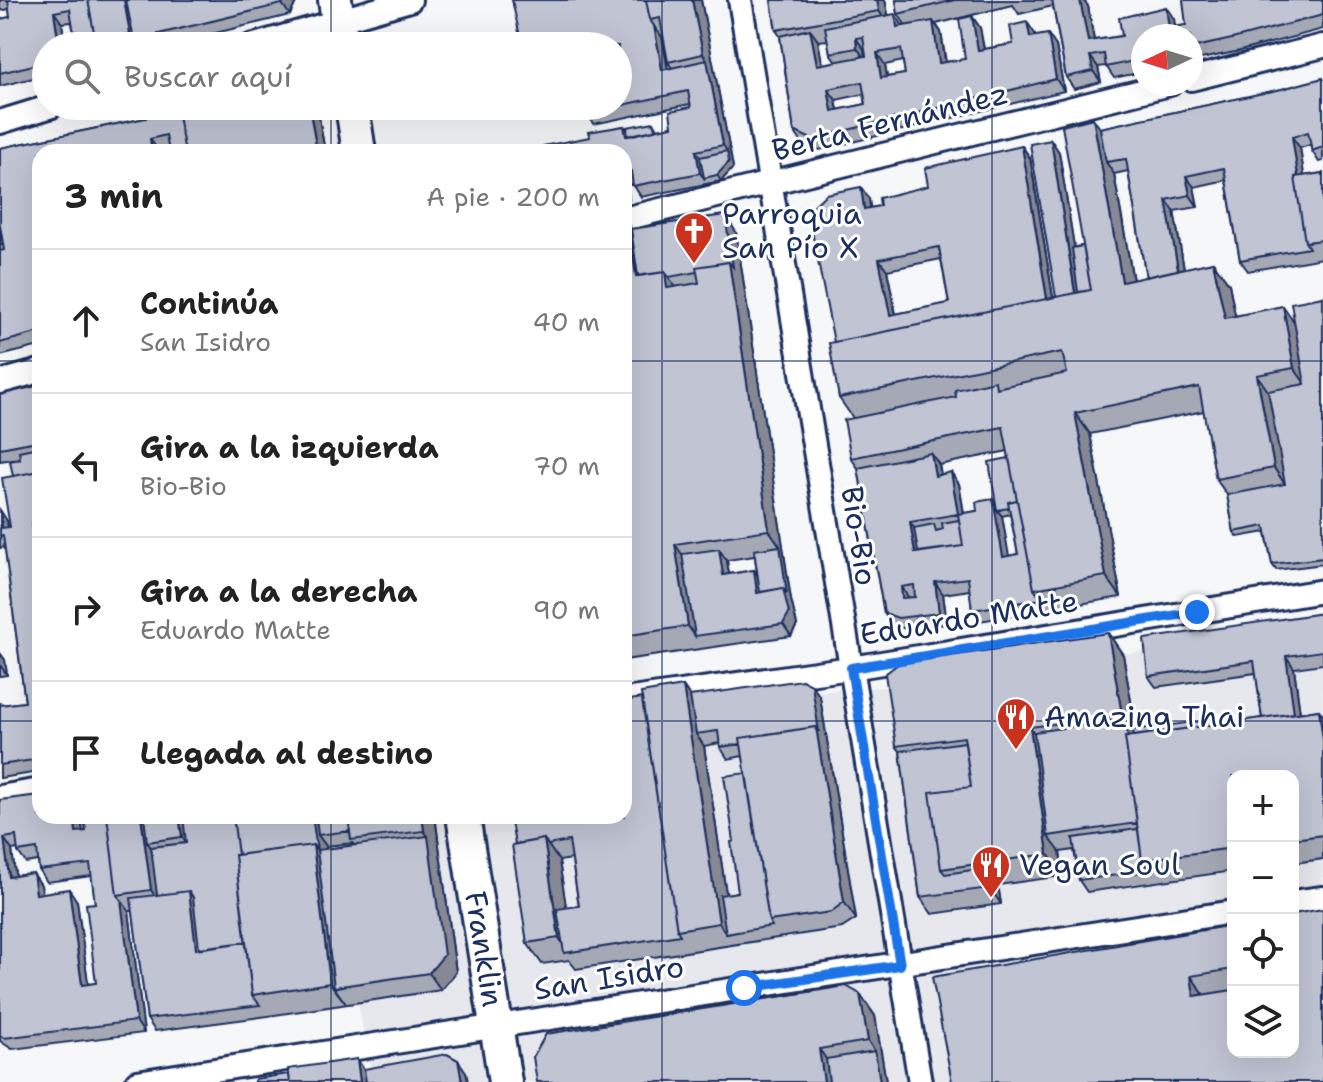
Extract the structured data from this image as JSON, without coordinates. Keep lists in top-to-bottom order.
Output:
{
  "streets": {
    "main road": ["Franklin"],
    "street": [
      "Berta Fernández",
      "Bio-Bio",
      "Eduardo Matte",
      "San Isidro"
    ]
  },
  "crossings": [
    ["Berta Fernández", "Bio-Bio"],
    ["Bio-Bio", "Eduardo Matte"],
    ["Bio-Bio", "San Isidro"],
    ["Franklin", "San Isidro"]
  ],
  "places": {
    "church": ["Parroquia San Pío X"],
    "restaurant": ["Amazing Thai", "Vegan Soul"]
  },
  "north": "left",
  "page": {
    "search": "Buscar aquí",
    "heading": ["3 min", "A pie · 200 m"],
    "list": [
      ["Continúa", "San Isidro", "40 m"],
      ["Gira a la izquierda", "Bio-Bio", "70 m"],
      ["Gira a la derecha", "Eduardo Matte", "90 m"],
      "Llegada al destino"
    ],
    "map_buttons": ["+", "−"]
  }
}
